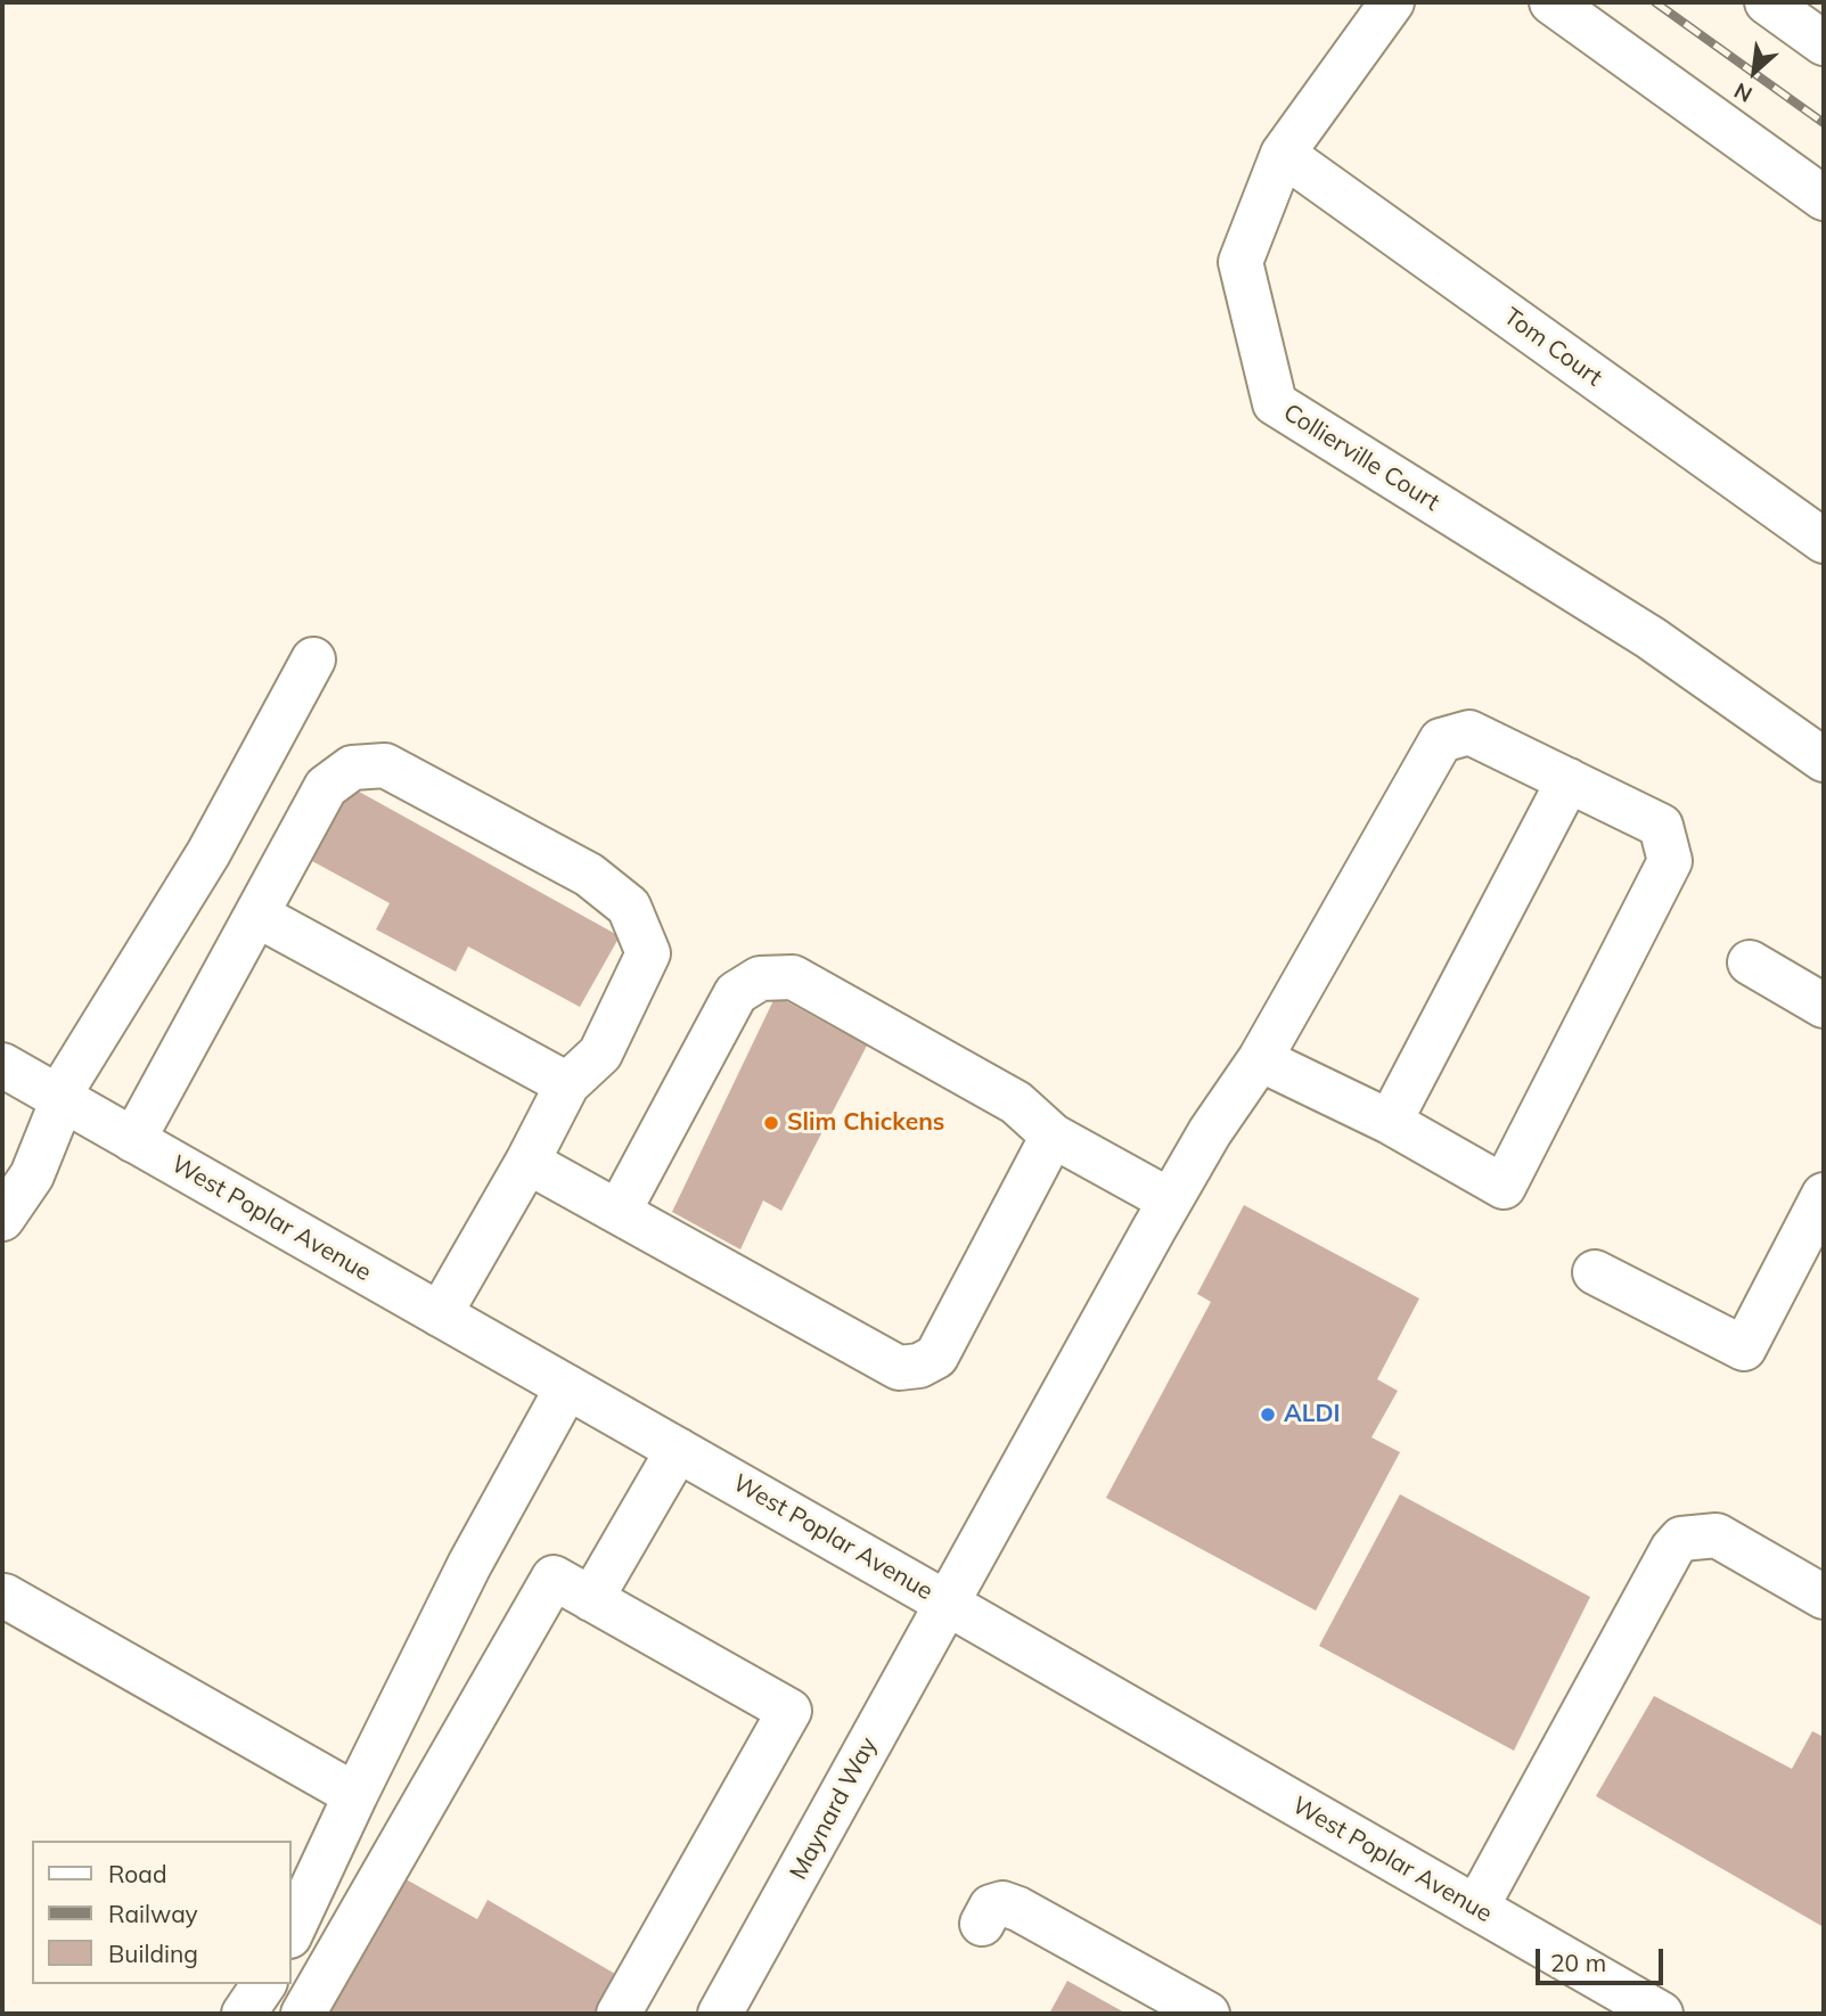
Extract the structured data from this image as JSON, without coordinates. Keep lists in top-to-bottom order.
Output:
{
  "streets": {
    "street": [
      "Tom Court",
      "Collierville Court",
      "West Poplar Avenue",
      "Maynard Way"
    ]
  },
  "crossings": [
    ["Tom Court", "Collierville Court"],
    ["West Poplar Avenue", "Maynard Way"]
  ],
  "places": ["Slim Chickens", "ALDI"],
  "legend": ["Road", "Railway", "Building"],
  "scale_bar": "20 m",
  "north": "bottom left"
}
